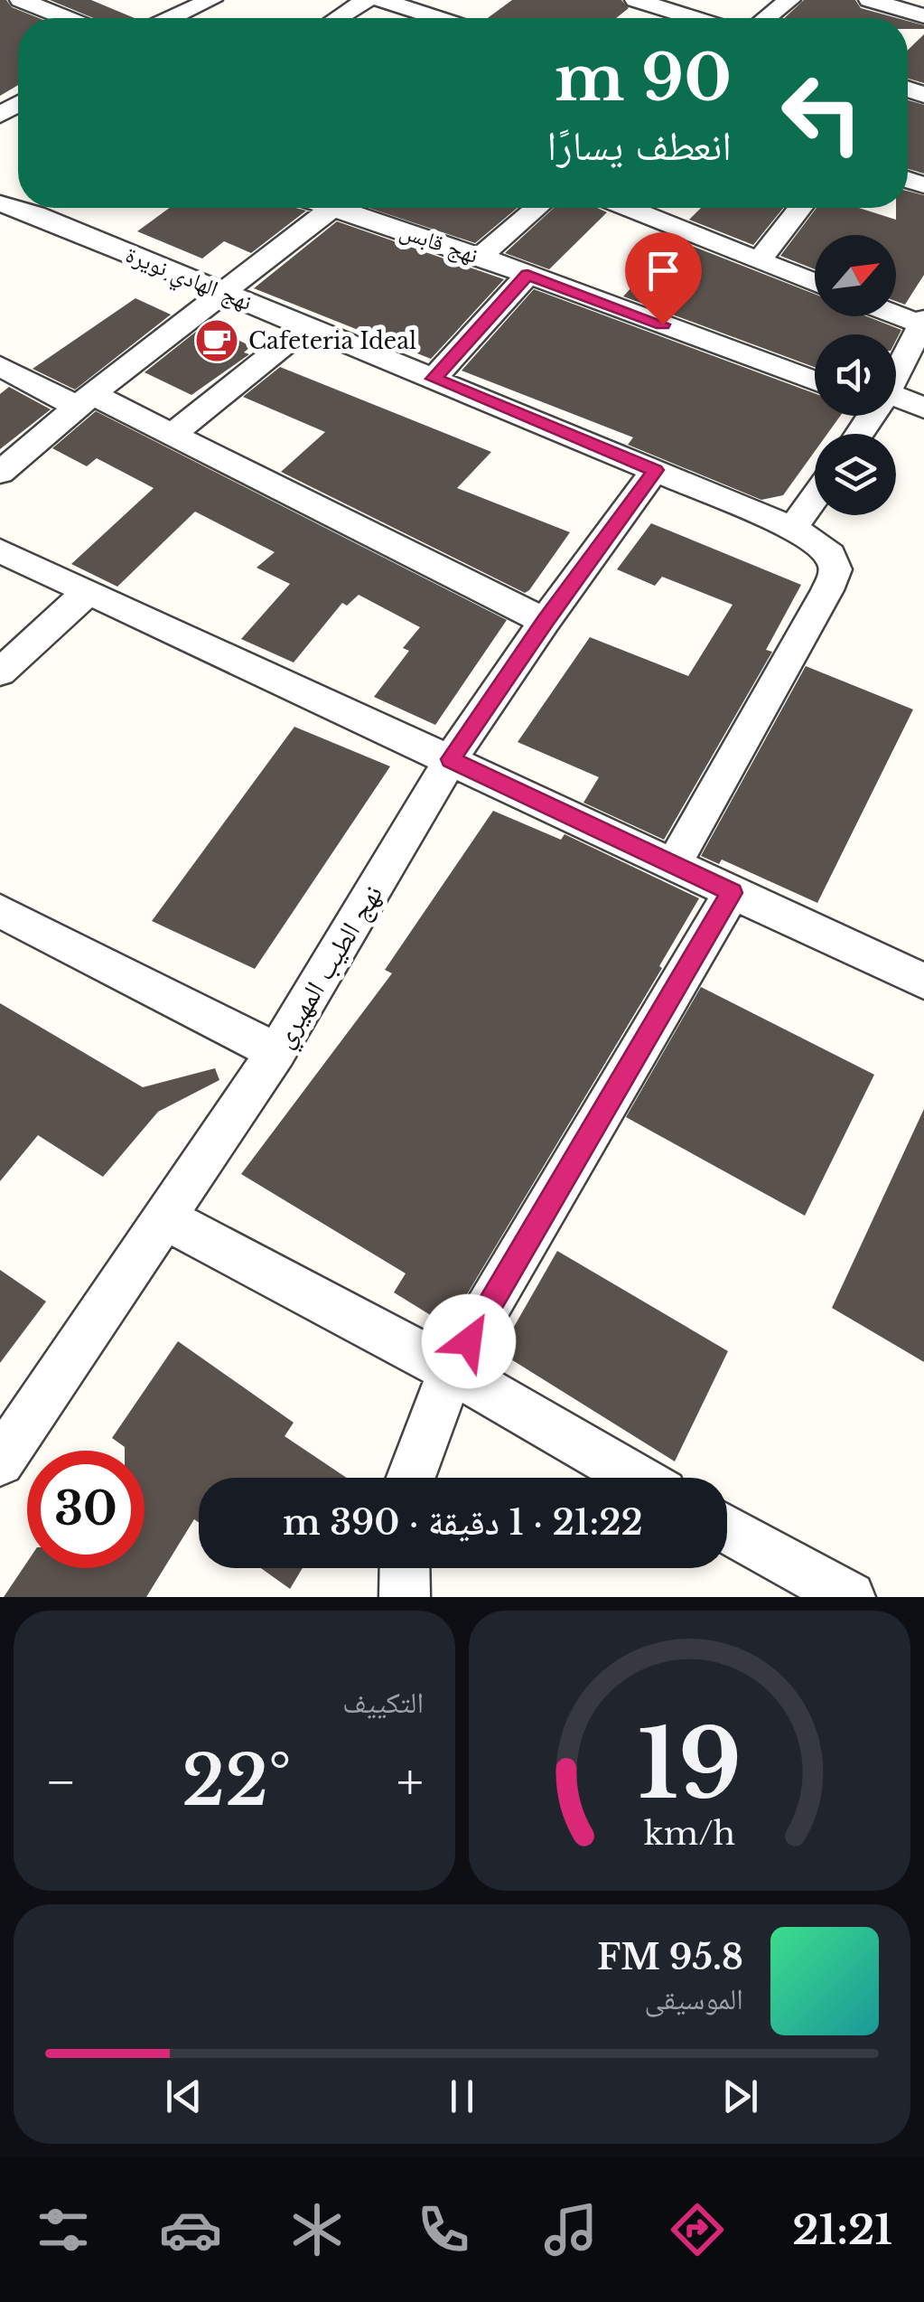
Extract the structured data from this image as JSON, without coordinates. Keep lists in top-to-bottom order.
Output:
{
  "streets": {
    "street": ["نهج قابس", "نهج الهادي نويرة", "نهج الطيب المهيري"]
  },
  "crossings": [
    ["نهج الهادي نويرة", "نهج الطيب المهيري"]
  ],
  "places": {
    "cafe": ["Cafeteria Ideal"]
  },
  "north": "top right",
  "page": {
    "turn": ["90 m", "انعطف يسارًا"],
    "limit": "30",
    "trip": "21:22 · 1 دقيقة · 390 m",
    "tile": "التكييف",
    "heat": ["−", "22°", "+"],
    "song": ["95.8 FM", "الموسيقى"],
    "tabs": "21:21",
    "gauge": ["19", "km/h"]
  }
}
